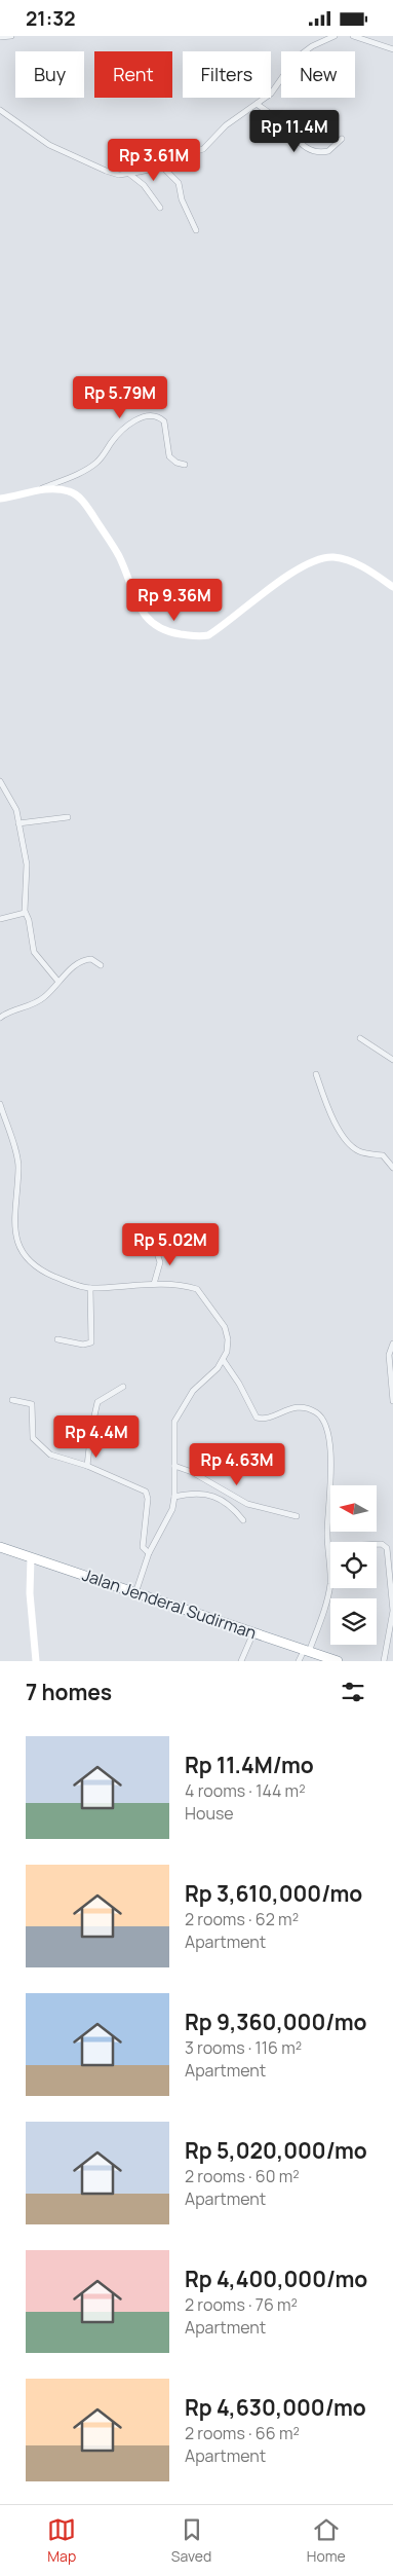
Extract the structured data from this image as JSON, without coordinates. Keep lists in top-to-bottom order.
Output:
{
  "streets": {
    "highway": ["Jalan Jenderal Sudirman"]
  },
  "north": "left",
  "page": {
    "status": "21:32",
    "chip": [
      "Buy",
      "Rent",
      "Filters",
      "New"
    ],
    "price": [
      "Rp 11.4M",
      "Rp 3.61M",
      "Rp 5.79M",
      "Rp 9.36M",
      "Rp 5.02M",
      "Rp 4.4M",
      "Rp 4.63M"
    ],
    "heading": "7 homes",
    "list": [
      {
        "name": "Rp 11.4M/mo",
        "note": "4 rooms · 144 m² · House"
      },
      {
        "name": "Rp 3,610,000/mo",
        "note": "2 rooms · 62 m² · Apartment"
      },
      {
        "name": "Rp 9,360,000/mo",
        "note": "3 rooms · 116 m² · Apartment"
      },
      {
        "name": "Rp 5,020,000/mo",
        "note": "2 rooms · 60 m² · Apartment"
      },
      {
        "name": "Rp 4,400,000/mo",
        "note": "2 rooms · 76 m² · Apartment"
      },
      {
        "name": "Rp 4,630,000/mo",
        "note": "2 rooms · 66 m² · Apartment"
      }
    ],
    "tabs": ["Map", "Saved", "Home"]
  }
}
